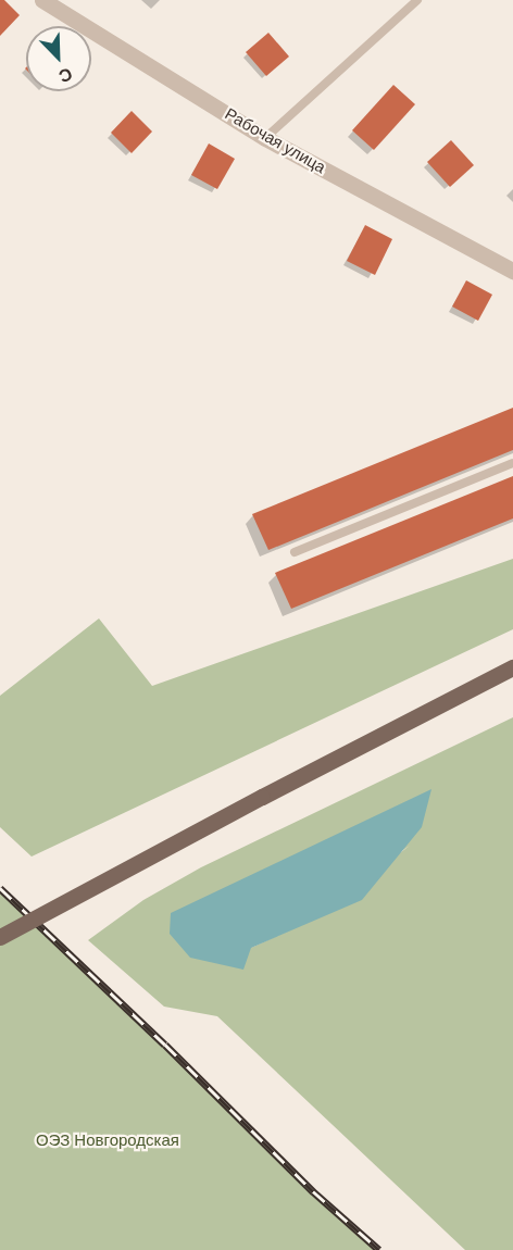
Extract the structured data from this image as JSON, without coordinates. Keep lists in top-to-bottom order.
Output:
{
  "streets": {
    "street": ["Рабочая улица"]
  },
  "parks": ["ОЭЗ Новгородская"],
  "north": "bottom right"
}
